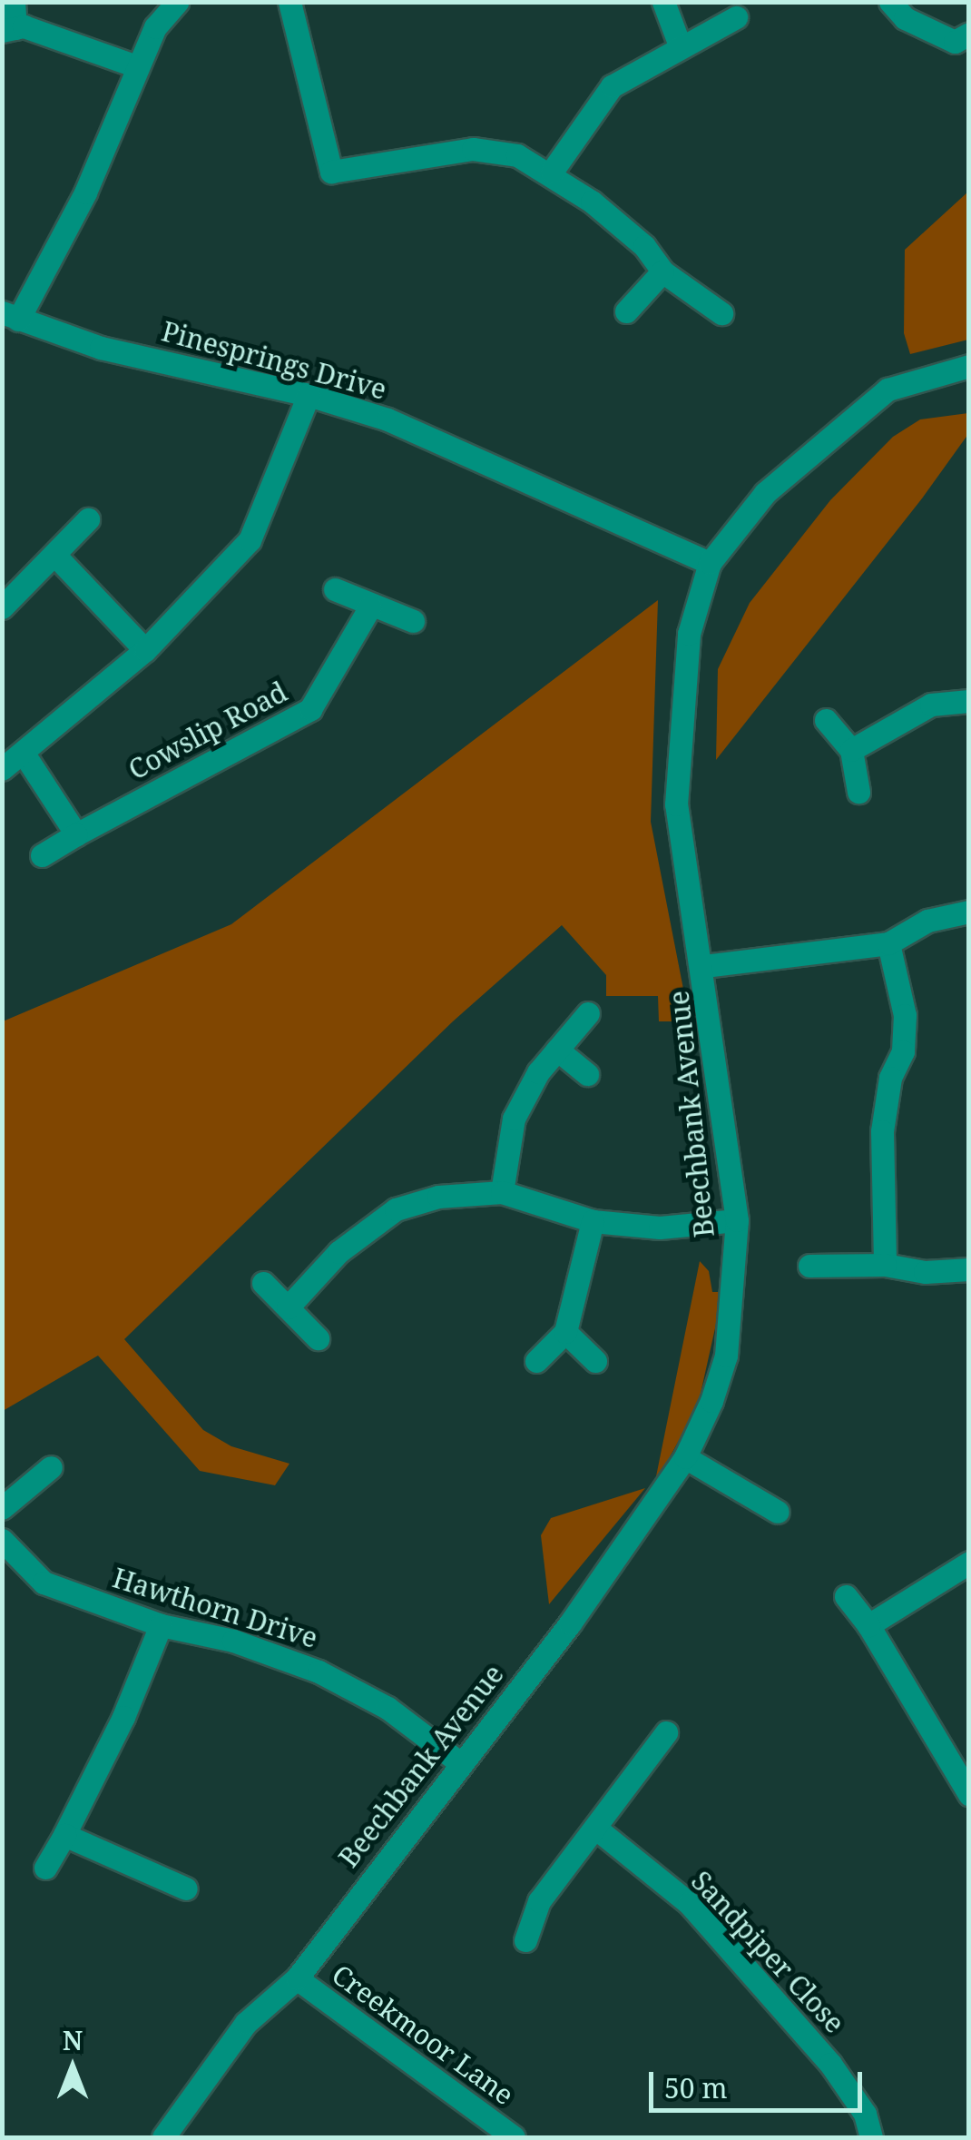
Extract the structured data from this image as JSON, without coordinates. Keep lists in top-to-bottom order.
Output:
{
  "streets": {
    "street": [
      "Pinesprings Drive",
      "Cowslip Road",
      "Beechbank Avenue",
      "Hawthorn Drive",
      "Sandpiper Close",
      "Creekmoor Lane"
    ]
  },
  "crossings": [
    ["Pinesprings Drive", "Beechbank Avenue"],
    ["Beechbank Avenue", "Hawthorn Drive"],
    ["Beechbank Avenue", "Creekmoor Lane"]
  ],
  "scale_bar": "50 m",
  "north": "top"
}
